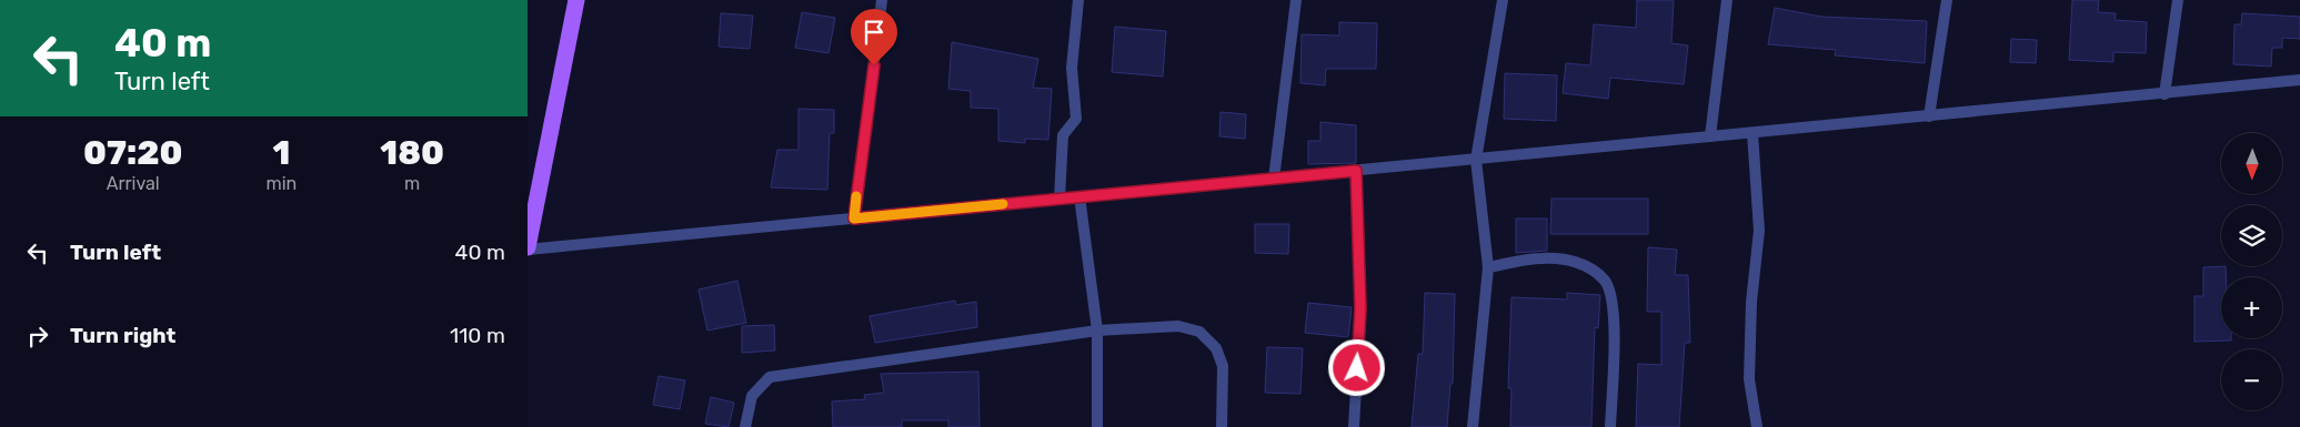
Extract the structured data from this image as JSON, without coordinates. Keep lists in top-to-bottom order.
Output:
{
  "north": "bottom",
  "page": {
    "turn": ["40 m", "Turn left"],
    "eta": [
      "07:20",
      "Arrival",
      "1",
      "min",
      "180",
      "m"
    ],
    "map_buttons": ["+", "−"],
    "list": [
      {
        "name": "Turn left",
        "value": "40 m"
      },
      {
        "name": "Turn right",
        "value": "110 m"
      }
    ]
  }
}
